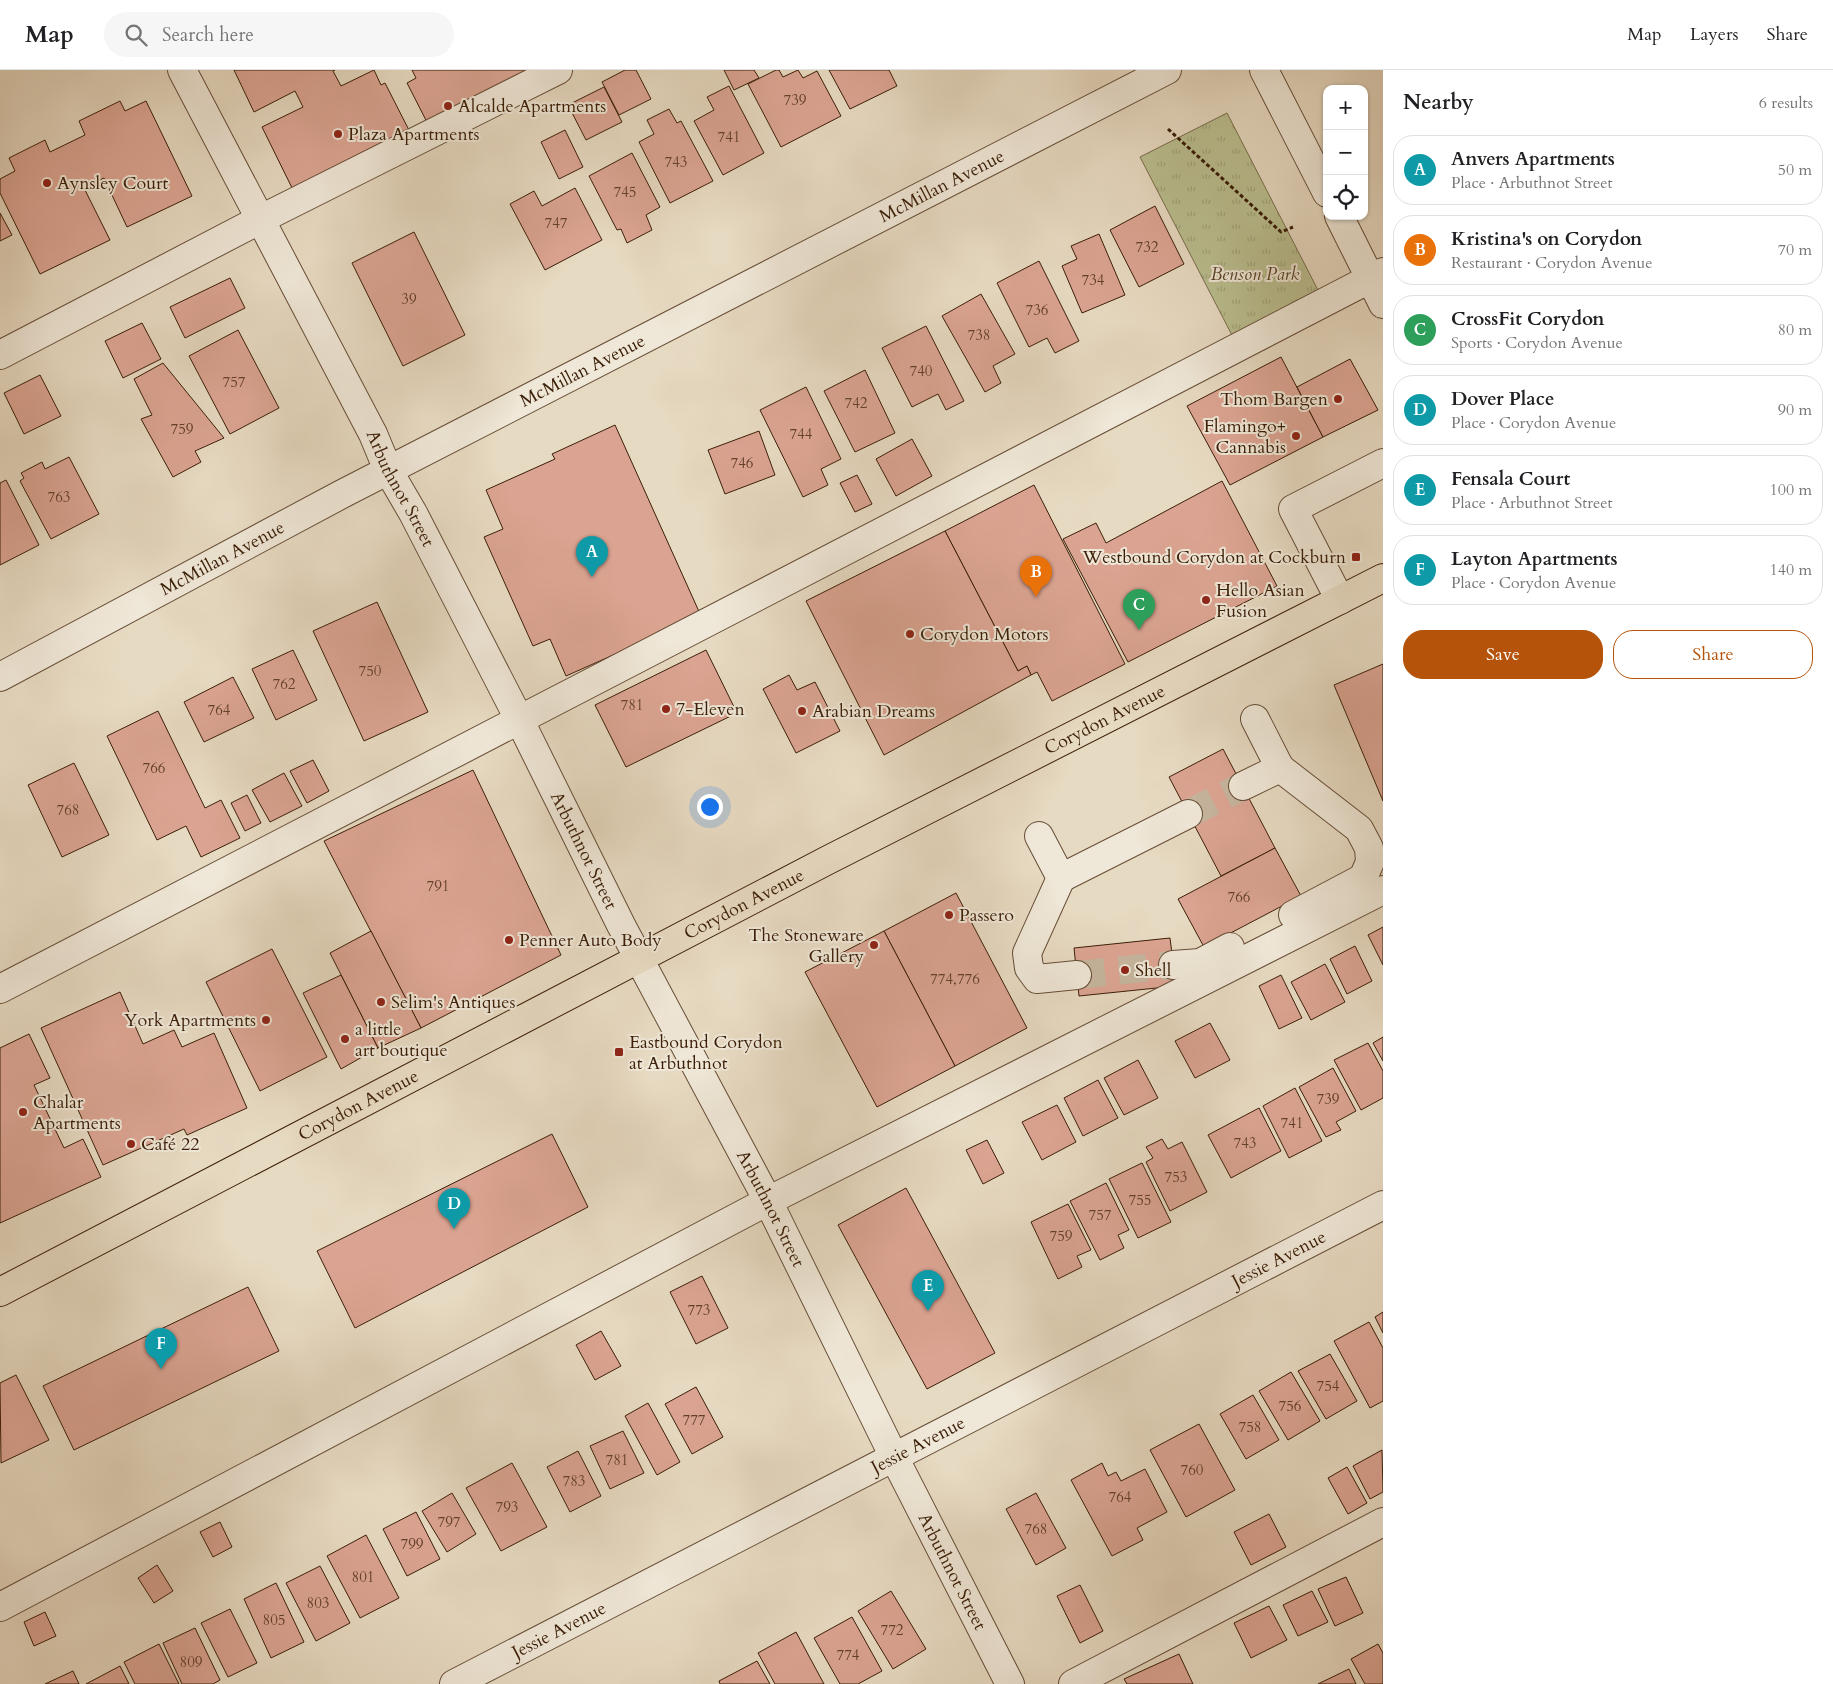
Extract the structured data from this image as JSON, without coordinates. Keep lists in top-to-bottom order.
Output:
{
  "streets": {
    "main road": ["Corydon Avenue"],
    "street": ["McMillan Avenue", "Arbuthnot Street", "Jessie Avenue"]
  },
  "crossings": [
    ["McMillan Avenue", "Arbuthnot Street"],
    ["Arbuthnot Street", "Corydon Avenue"],
    ["Arbuthnot Street", "Jessie Avenue"]
  ],
  "parks": ["Benson Park"],
  "places": {
    "other": [
      "Alcalde Apartments",
      "Plaza Apartments",
      "Aynsley Court",
      "Thom Bargen",
      "Flamingo+ Cannabis",
      "Hello Asian Fusion",
      "Corydon Motors",
      "7-Eleven",
      "Arabian Dreams",
      "Passero",
      "Penner Auto Body",
      "The Stoneware Gallery",
      "Shell",
      "Selim's Antiques",
      "York Apartments",
      "a little art boutique",
      "Chalar Apartments",
      "Café 22"
    ],
    "transit": ["Westbound Corydon at Cockburn", "Eastbound Corydon at Arbuthnot"]
  },
  "house_numbers": [
    "739",
    "741",
    "743",
    "745",
    "747",
    "732",
    "734",
    "39",
    "736",
    "738",
    "740",
    "757",
    "742",
    "759",
    "744",
    "746",
    "763",
    "750",
    "762",
    "781",
    "764",
    "766",
    "768",
    "791",
    "766",
    "774,776",
    "739",
    "741",
    "743",
    "753",
    "755",
    "757",
    "759",
    "773",
    "754",
    "756",
    "777",
    "758",
    "781",
    "760",
    "783",
    "764",
    "793",
    "797",
    "768",
    "799",
    "801",
    "803",
    "805",
    "772",
    "774",
    "809"
  ],
  "page": {
    "header": "Map",
    "search": "Search here",
    "nav": ["Map", "Layers", "Share"],
    "heading": ["Nearby", "6 results"],
    "map_buttons": ["+", "−"],
    "list": [
      {
        "mark": "A",
        "name": "Anvers Apartments",
        "note": "Place · Arbuthnot Street",
        "value": "50 m"
      },
      {
        "mark": "B",
        "name": "Kristina's on Corydon",
        "note": "Restaurant · Corydon Avenue",
        "value": "70 m"
      },
      {
        "mark": "C",
        "name": "CrossFit Corydon",
        "note": "Sports · Corydon Avenue",
        "value": "80 m"
      },
      {
        "mark": "D",
        "name": "Dover Place",
        "note": "Place · Corydon Avenue",
        "value": "90 m"
      },
      {
        "mark": "E",
        "name": "Fensala Court",
        "note": "Place · Arbuthnot Street",
        "value": "100 m"
      },
      {
        "mark": "F",
        "name": "Layton Apartments",
        "note": "Place · Corydon Avenue",
        "value": "140 m"
      }
    ],
    "pins": [
      "A",
      "B",
      "C",
      "D",
      "E",
      "F"
    ],
    "buttons": ["Save", "Share"]
  }
}
